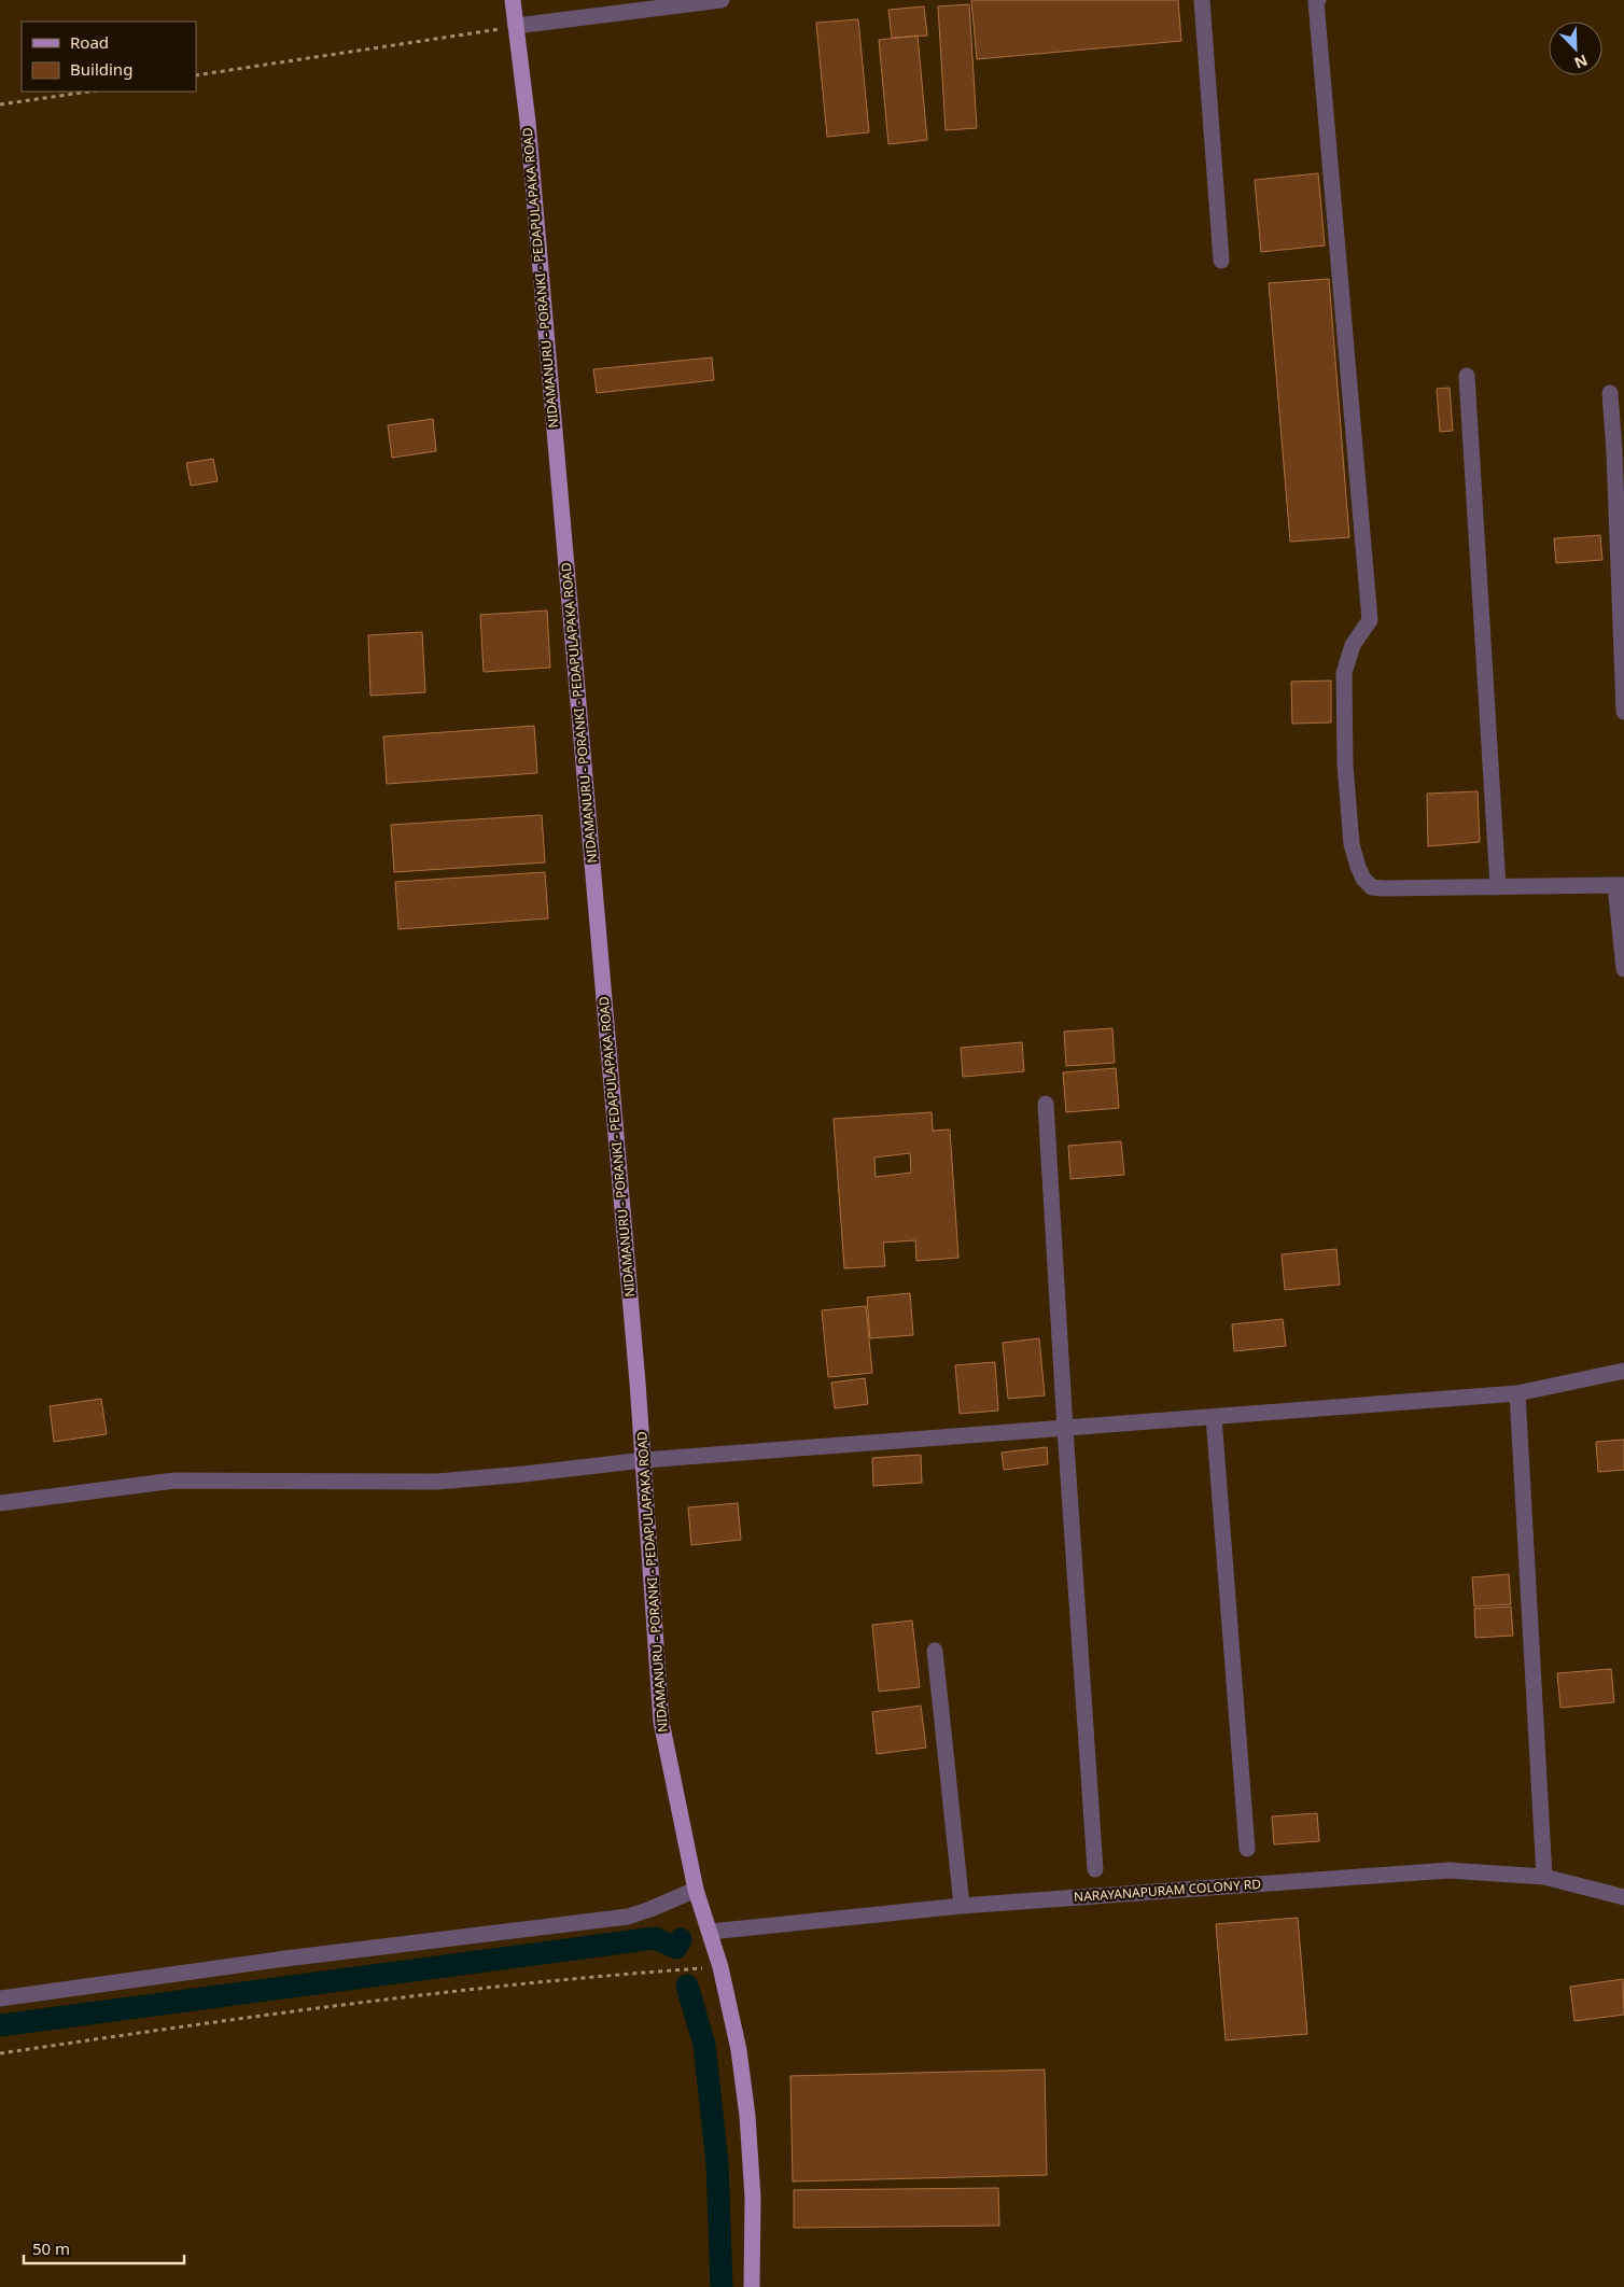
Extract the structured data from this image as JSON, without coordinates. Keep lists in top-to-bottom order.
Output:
{
  "streets": {
    "main road": ["NIDAMANURU - PORANKI - PEDAPULAPAKA ROAD"],
    "street": ["NARAYANAPURAM COLONY RD"]
  },
  "crossings": [
    ["NIDAMANURU - PORANKI - PEDAPULAPAKA ROAD", "NARAYANAPURAM COLONY RD"]
  ],
  "legend": ["Road", "Building"],
  "scale_bar": "50 m",
  "north": "bottom right"
}
